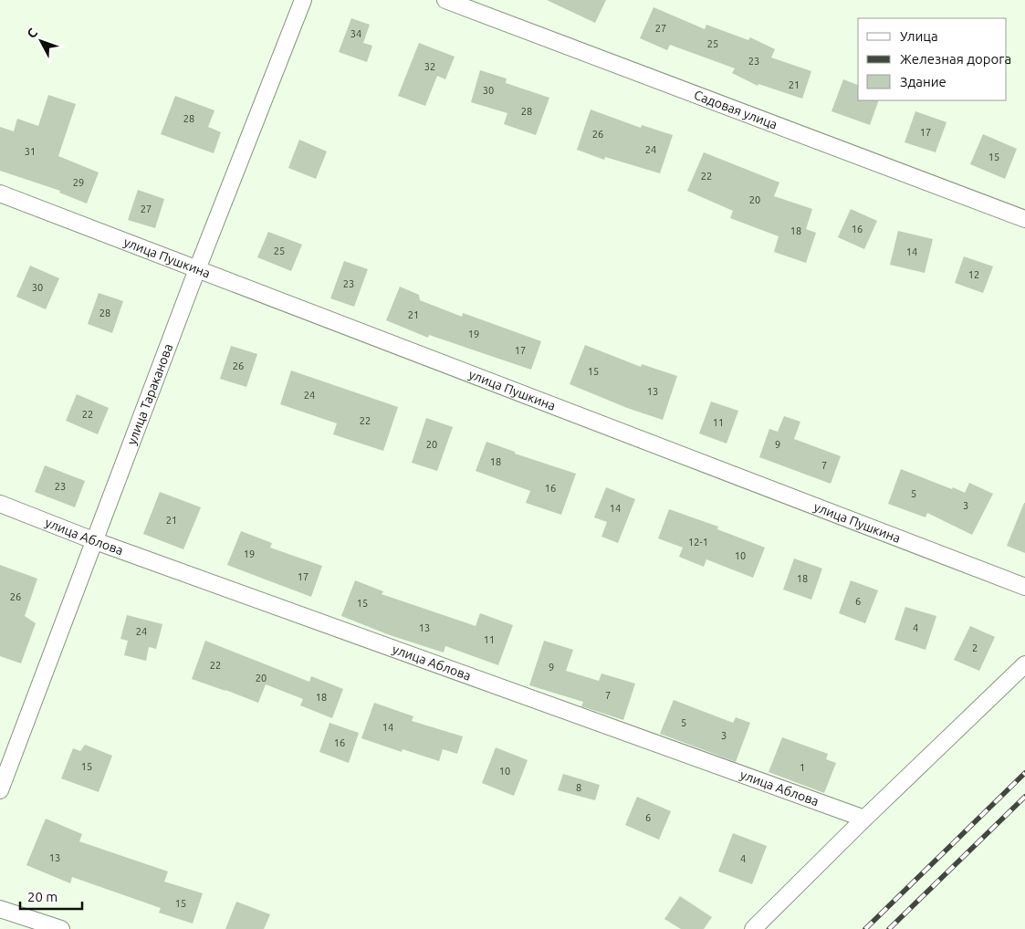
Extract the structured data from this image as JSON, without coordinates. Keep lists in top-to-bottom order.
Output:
{
  "streets": {
    "street": [
      "Садовая улица",
      "улица Пушкина",
      "улица Тараканова",
      "улица Аблова"
    ]
  },
  "crossings": [
    ["улица Пушкина", "улица Тараканова"],
    ["улица Тараканова", "улица Аблова"]
  ],
  "house_numbers": [
    "27",
    "34",
    "25",
    "23",
    "32",
    "21",
    "30",
    "28",
    "28",
    "17",
    "26",
    "24",
    "31",
    "15",
    "22",
    "29",
    "20",
    "27",
    "16",
    "18",
    "25",
    "14",
    "12",
    "23",
    "30",
    "28",
    "21",
    "19",
    "17",
    "26",
    "15",
    "13",
    "24",
    "22",
    "22",
    "11",
    "20",
    "9",
    "18",
    "7",
    "23",
    "16",
    "5",
    "3",
    "14",
    "21",
    "12-1",
    "19",
    "10",
    "17",
    "18",
    "26",
    "6",
    "15",
    "13",
    "4",
    "24",
    "11",
    "2",
    "22",
    "9",
    "20",
    "7",
    "18",
    "5",
    "14",
    "3",
    "16",
    "15",
    "1",
    "10",
    "8",
    "6",
    "13",
    "4",
    "15"
  ],
  "legend": ["Улица", "Железная дорога", "Здание"],
  "scale_bar": "20 m",
  "north": "top left"
}
